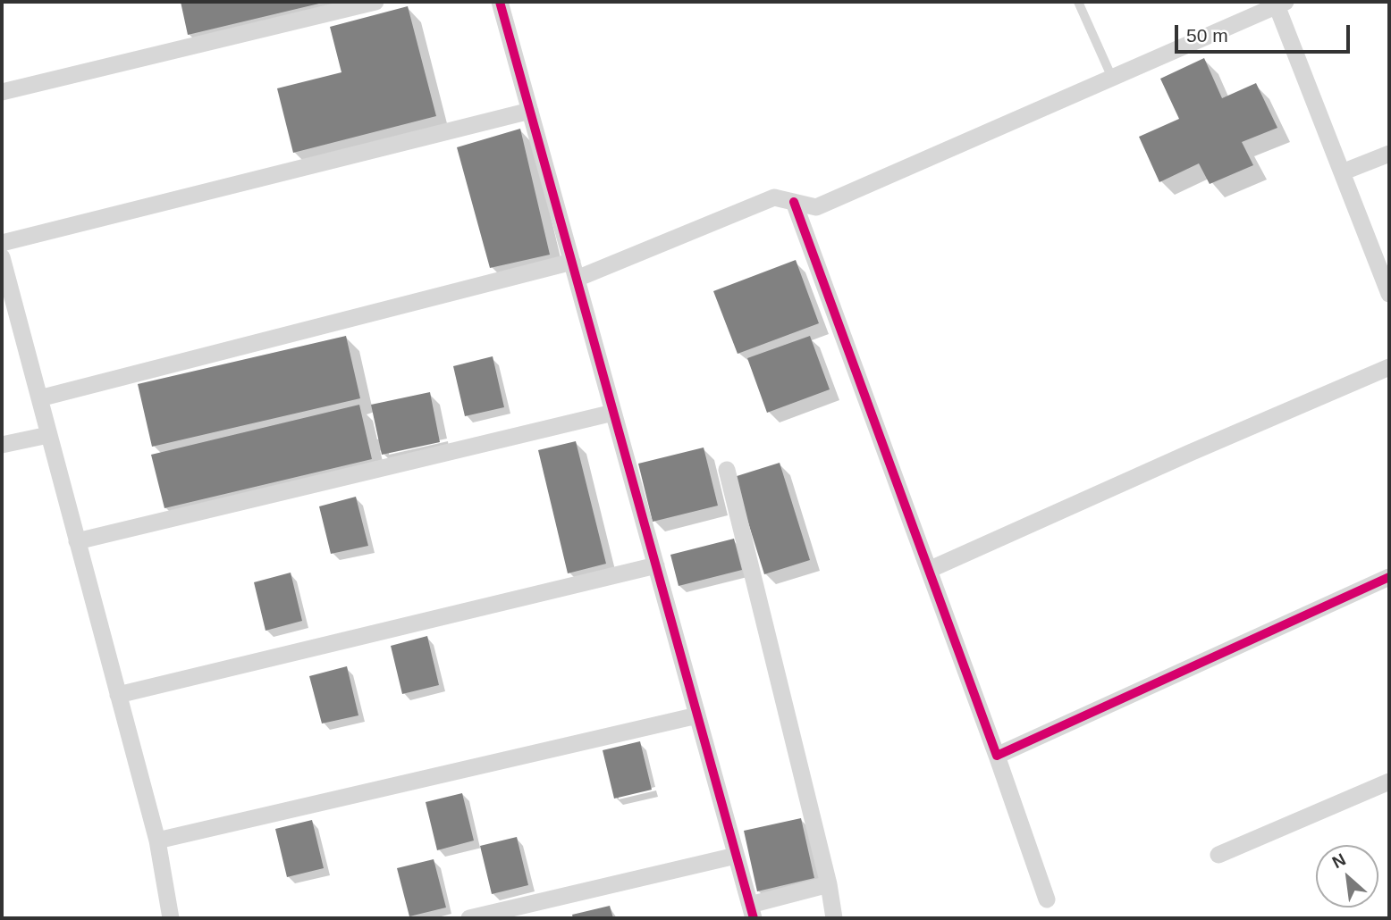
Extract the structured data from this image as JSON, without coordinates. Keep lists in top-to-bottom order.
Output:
{
  "scale_bar": "50 m",
  "north": "top left"
}
